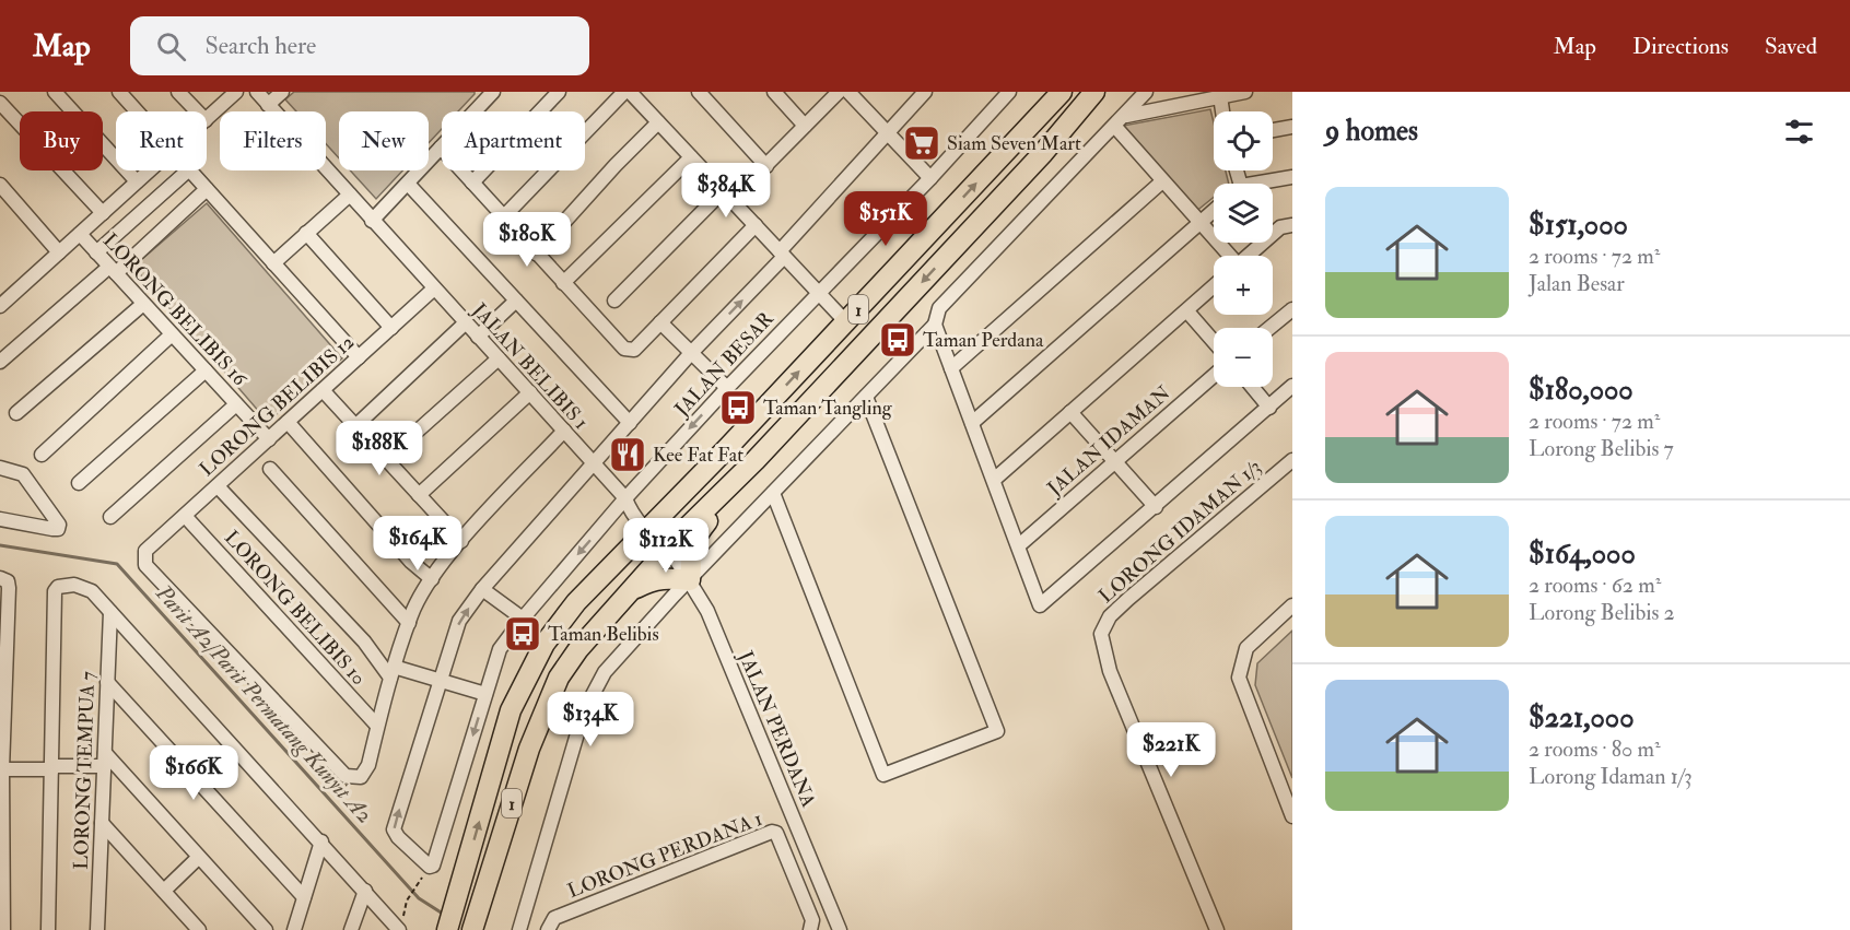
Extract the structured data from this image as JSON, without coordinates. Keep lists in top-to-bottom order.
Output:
{
  "streets": {
    "highway": ["1"],
    "street": [
      "LORONG BELIBIS 16",
      "JALAN BESAR",
      "JALAN BELIBIS 1",
      "LORONG BELIBIS 12",
      "JALAN IDAMAN",
      "LORONG IDAMAN 1/3",
      "LORONG BELIBIS 10",
      "JALAN PERDANA",
      "LORONG TEMPUA 7",
      "LORONG PERDANA 1"
    ]
  },
  "crossings": [
    ["LORONG BELIBIS 16", "LORONG BELIBIS 12"],
    ["1", "JALAN BELIBIS 1"],
    ["1", "JALAN PERDANA"],
    ["JALAN BESAR", "JALAN BELIBIS 1"],
    ["JALAN BELIBIS 1", "LORONG BELIBIS 12"],
    ["JALAN BELIBIS 1", "JALAN PERDANA"],
    ["LORONG BELIBIS 12", "LORONG BELIBIS 10"]
  ],
  "water": ["Parit A2/Parit Permatang Kunyit A2"],
  "places": {
    "supermarket": ["Siam Seven Mart"],
    "bus stop": ["Taman Perdana", "Taman Tangling", "Taman Belibis"],
    "restaurant": ["Kee Fat Fat"]
  },
  "page": {
    "header": "Map",
    "search": "Search here",
    "nav": ["Map", "Directions", "Saved"],
    "heading": "9 homes",
    "map_buttons": ["+", "−"],
    "chip": [
      "Buy",
      "Rent",
      "Filters",
      "New",
      "Apartment"
    ],
    "price": [
      "$384K",
      "$151K",
      "$180K",
      "$188K",
      "$164K",
      "$112K",
      "$134K",
      "$221K",
      "$166K"
    ],
    "list": [
      {
        "name": "$151,000",
        "note": "2 rooms · 72 m² · Jalan Besar"
      },
      {
        "name": "$180,000",
        "note": "2 rooms · 72 m² · Lorong Belibis 7"
      },
      {
        "name": "$164,000",
        "note": "2 rooms · 62 m² · Lorong Belibis 2"
      },
      {
        "name": "$221,000",
        "note": "2 rooms · 80 m² · Lorong Idaman 1/3"
      }
    ]
  }
}
